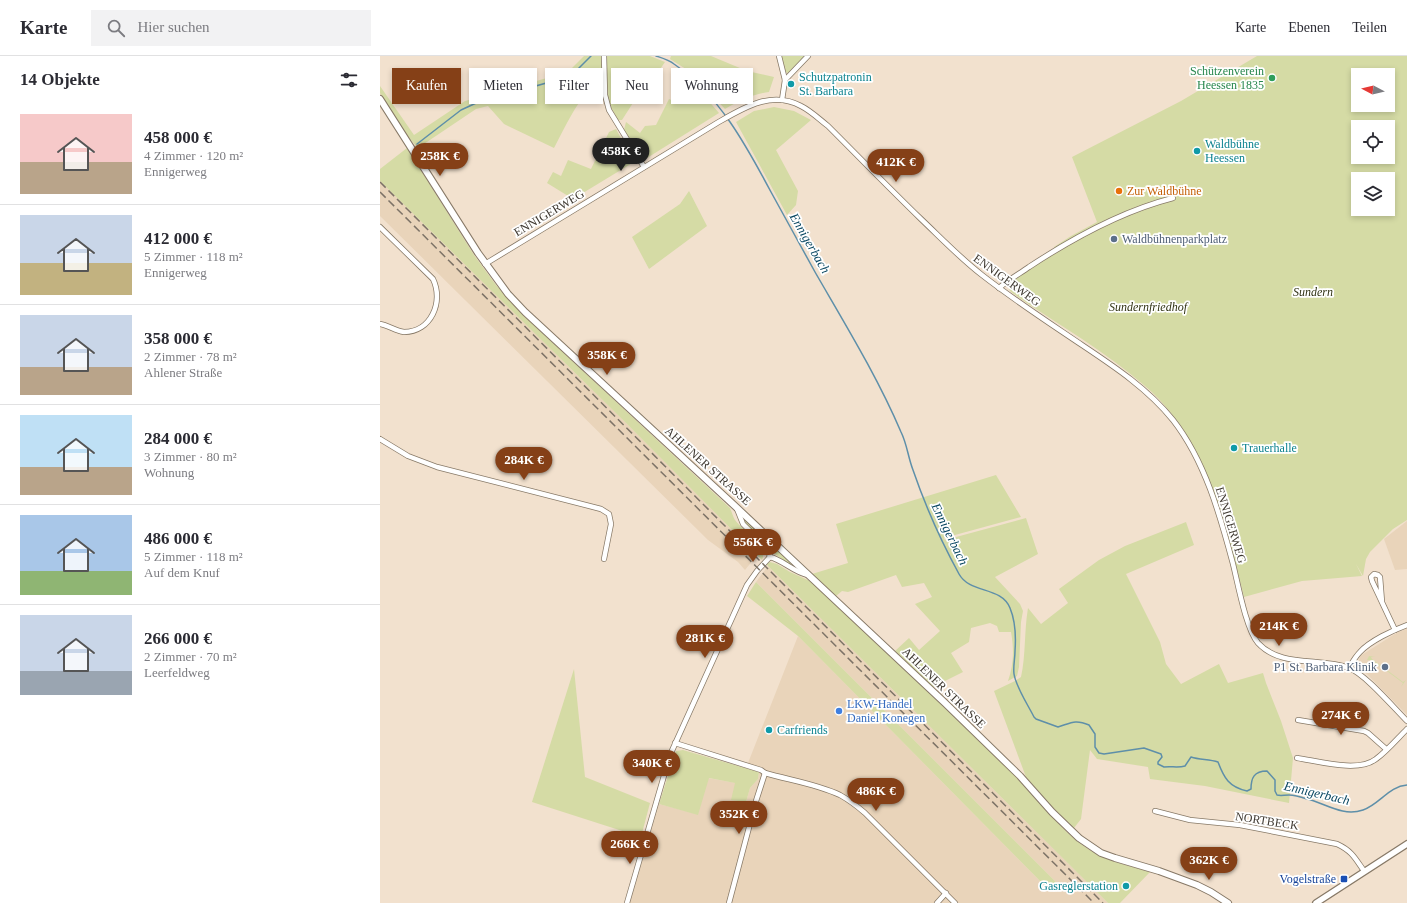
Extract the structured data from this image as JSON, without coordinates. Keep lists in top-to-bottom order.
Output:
{
  "streets": {
    "main road": ["AHLENER STRASSE"],
    "street": ["ENNIGERWEG", "NORTBECK"]
  },
  "crossings": [
    ["ENNIGERWEG", "AHLENER STRASSE"]
  ],
  "water": ["Ennigerbach"],
  "parks": ["Sundern", "Sundernfriedhof"],
  "places": {
    "other": [
      "Schützenverein Heessen 1835",
      "Schutzpatronin St. Barbara",
      "Waldbühne Heessen",
      "Zur Waldbühne",
      "Waldbühnenparkplatz",
      "Trauerhalle",
      "P1 St. Barbara Klinik",
      "LKW-Handel Daniel Konegen",
      "Carfriends",
      "Gasreglerstation"
    ],
    "transit": ["Vogelstraße"]
  },
  "north": "left",
  "page": {
    "header": "Karte",
    "search": "Hier suchen",
    "nav": ["Karte", "Ebenen", "Teilen"],
    "heading": "14 Objekte",
    "chip": [
      "Kaufen",
      "Mieten",
      "Filter",
      "Neu",
      "Wohnung"
    ],
    "list": [
      {
        "name": "458 000 €",
        "note": "4 Zimmer · 120 m² · Ennigerweg"
      },
      {
        "name": "412 000 €",
        "note": "5 Zimmer · 118 m² · Ennigerweg"
      },
      {
        "name": "358 000 €",
        "note": "2 Zimmer · 78 m² · Ahlener Straße"
      },
      {
        "name": "284 000 €",
        "note": "3 Zimmer · 80 m² · Wohnung"
      },
      {
        "name": "486 000 €",
        "note": "5 Zimmer · 118 m² · Auf dem Knuf"
      },
      {
        "name": "266 000 €",
        "note": "2 Zimmer · 70 m² · Leerfeldweg"
      }
    ],
    "price": [
      "458K €",
      "258K €",
      "412K €",
      "358K €",
      "284K €",
      "556K €",
      "214K €",
      "281K €",
      "274K €",
      "340K €",
      "486K €",
      "352K €",
      "266K €",
      "362K €"
    ]
  }
}
